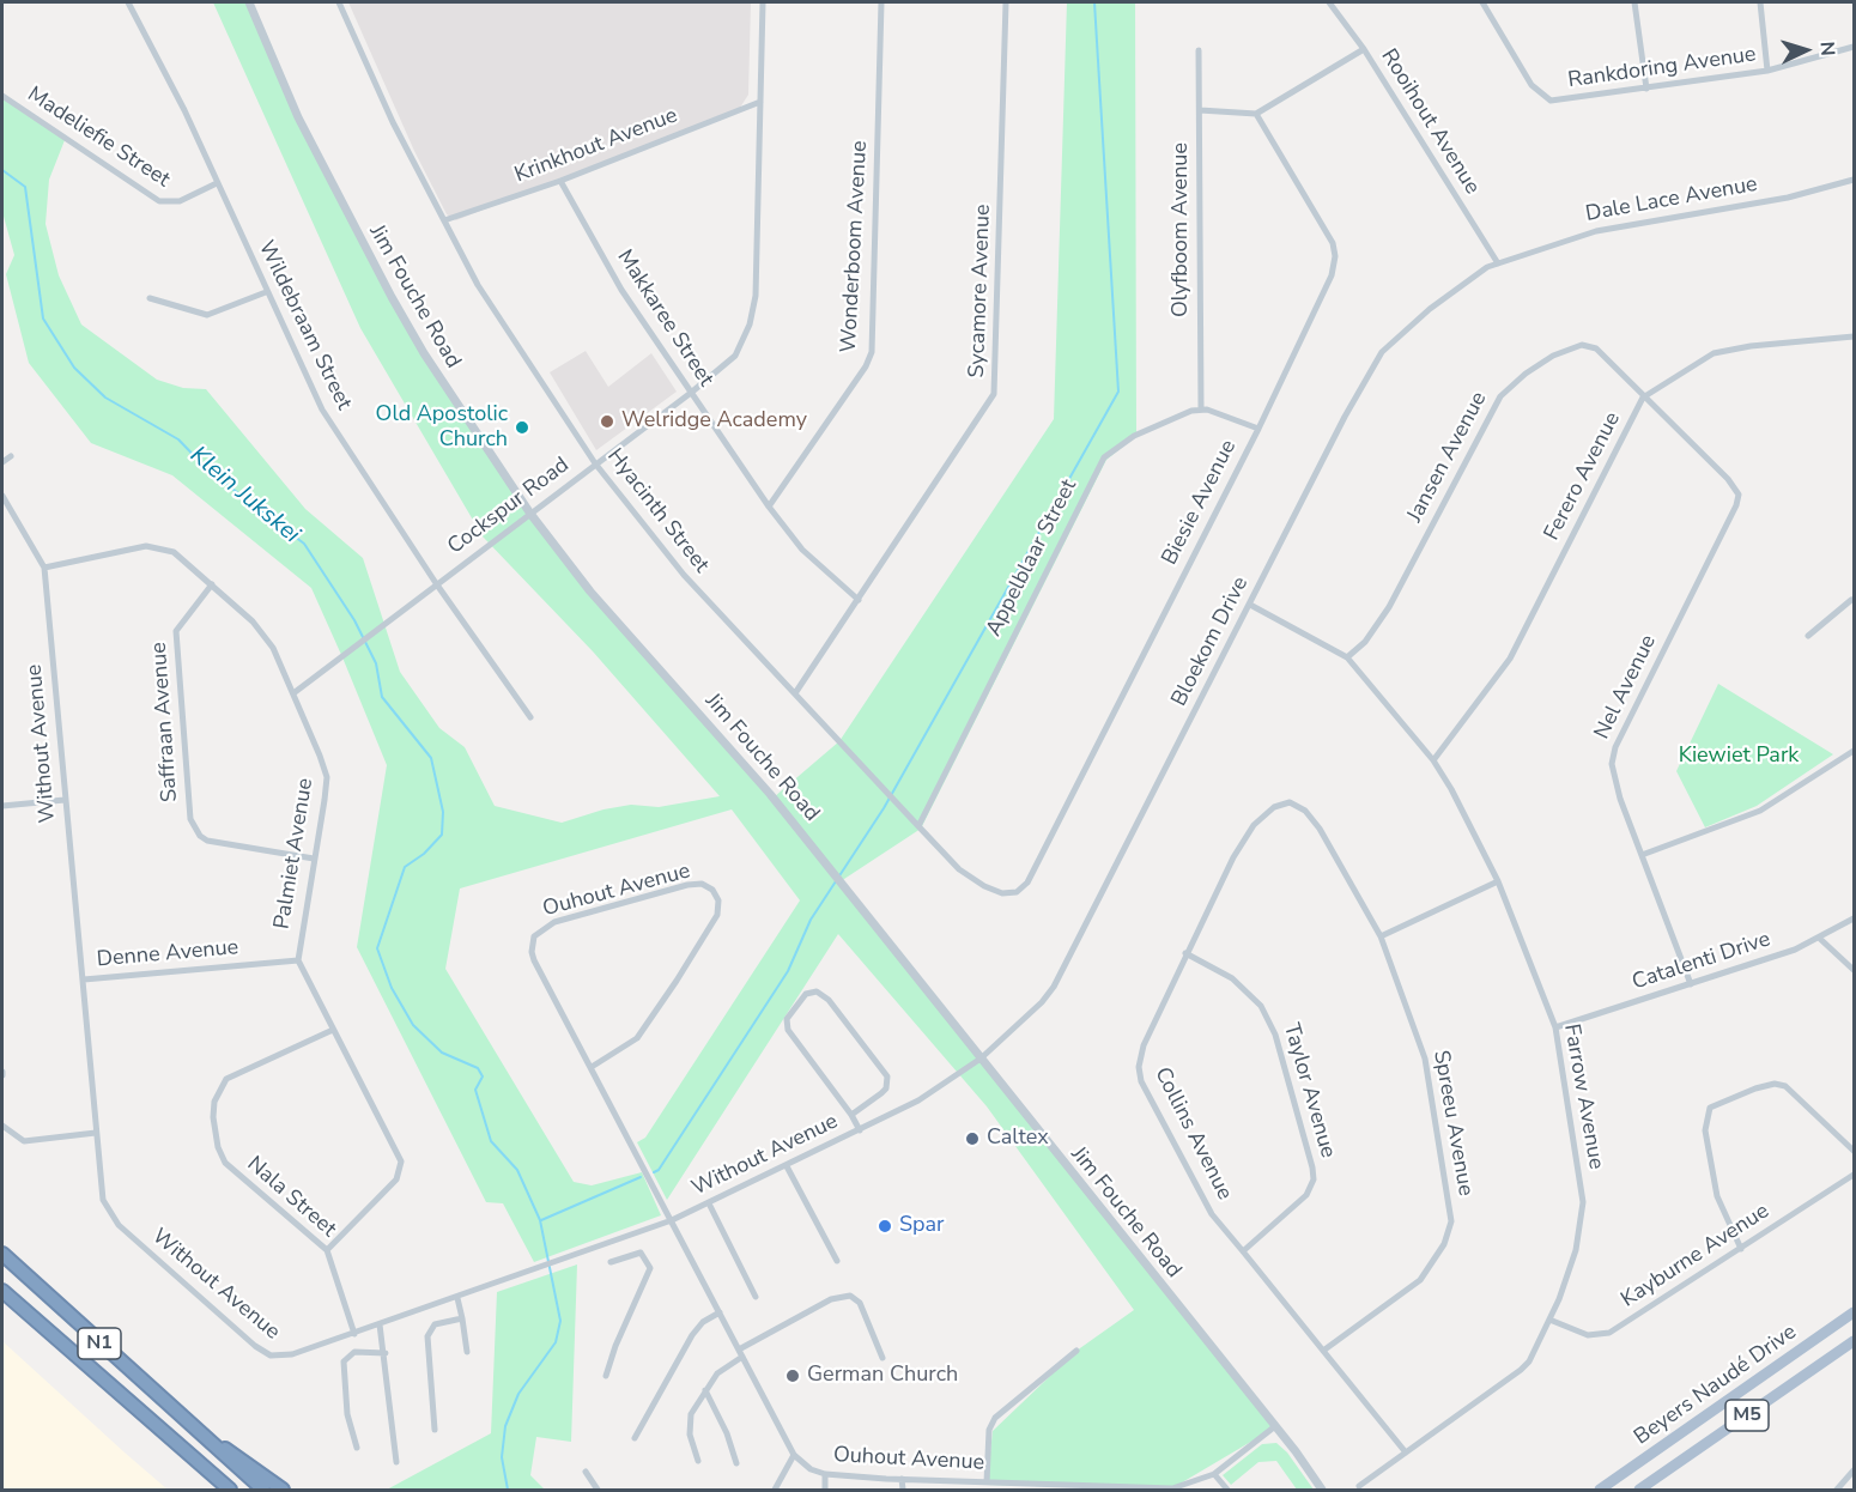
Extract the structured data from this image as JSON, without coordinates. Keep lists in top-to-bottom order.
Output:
{
  "streets": {
    "highway": ["N1"],
    "main road": ["Beyers Naudé Drive", "M5"],
    "street": [
      "Rankdoring Avenue",
      "Rooihout Avenue",
      "Madeliefie Street",
      "Krinkhout Avenue",
      "Dale Lace Avenue",
      "Olyfboom Avenue",
      "Wonderboom Avenue",
      "Sycamore Avenue",
      "Jim Fouche Road",
      "Makkaree Street",
      "Wildebraam Street",
      "Jansen Avenue",
      "Ferero Avenue",
      "Biesie Avenue",
      "Cockspur Road",
      "Hyacinth Street",
      "Appelblaar Street",
      "Bloekom Drive",
      "Nel Avenue",
      "Saffraan Avenue",
      "Without Avenue",
      "Palmiet Avenue",
      "Ouhout Avenue",
      "Denne Avenue",
      "Catalenti Drive",
      "Taylor Avenue",
      "Farrow Avenue",
      "Spreeu Avenue",
      "Collins Avenue",
      "Nala Street",
      "Kayburne Avenue"
    ]
  },
  "crossings": [
    ["Rooihout Avenue", "Dale Lace Avenue"],
    ["Rooihout Avenue", "Bloekom Drive"],
    ["Madeliefie Street", "Wildebraam Street"],
    ["Krinkhout Avenue", "Makkaree Street"],
    ["Krinkhout Avenue", "Cockspur Road"],
    ["Krinkhout Avenue", "Hyacinth Street"],
    ["Dale Lace Avenue", "Bloekom Drive"],
    ["Olyfboom Avenue", "Appelblaar Street"],
    ["Wonderboom Avenue", "Makkaree Street"],
    ["Sycamore Avenue", "Makkaree Street"],
    ["Sycamore Avenue", "Hyacinth Street"],
    ["Jim Fouche Road", "Cockspur Road"],
    ["Jim Fouche Road", "Bloekom Drive"],
    ["Jim Fouche Road", "Without Avenue"],
    ["Jim Fouche Road", "Ouhout Avenue"],
    ["Makkaree Street", "Cockspur Road"],
    ["Wildebraam Street", "Cockspur Road"],
    ["Jansen Avenue", "Ferero Avenue"],
    ["Jansen Avenue", "Nel Avenue"],
    ["Jansen Avenue", "Farrow Avenue"],
    ["Ferero Avenue", "Farrow Avenue"],
    ["Biesie Avenue", "Hyacinth Street"],
    ["Cockspur Road", "Hyacinth Street"],
    ["Cockspur Road", "Palmiet Avenue"],
    ["Hyacinth Street", "Appelblaar Street"],
    ["Bloekom Drive", "Without Avenue"],
    ["Bloekom Drive", "Farrow Avenue"],
    ["Nel Avenue", "Catalenti Drive"],
    ["Saffraan Avenue", "Palmiet Avenue"],
    ["Without Avenue", "Palmiet Avenue"],
    ["Without Avenue", "Ouhout Avenue"],
    ["Without Avenue", "Denne Avenue"],
    ["Without Avenue", "Nala Street"],
    ["Palmiet Avenue", "Denne Avenue"],
    ["Palmiet Avenue", "Nala Street"],
    ["Catalenti Drive", "Farrow Avenue"],
    ["Taylor Avenue", "Collins Avenue"],
    ["Farrow Avenue", "Collins Avenue"],
    ["Farrow Avenue", "Kayburne Avenue"],
    ["Spreeu Avenue", "Collins Avenue"]
  ],
  "water": ["Klein Jukskei"],
  "parks": ["Kiewiet Park"],
  "places": [
    "Welridge Academy",
    "Old Apostolic Church",
    "Caltex",
    "Spar",
    "German Church"
  ],
  "north": "right"
}
